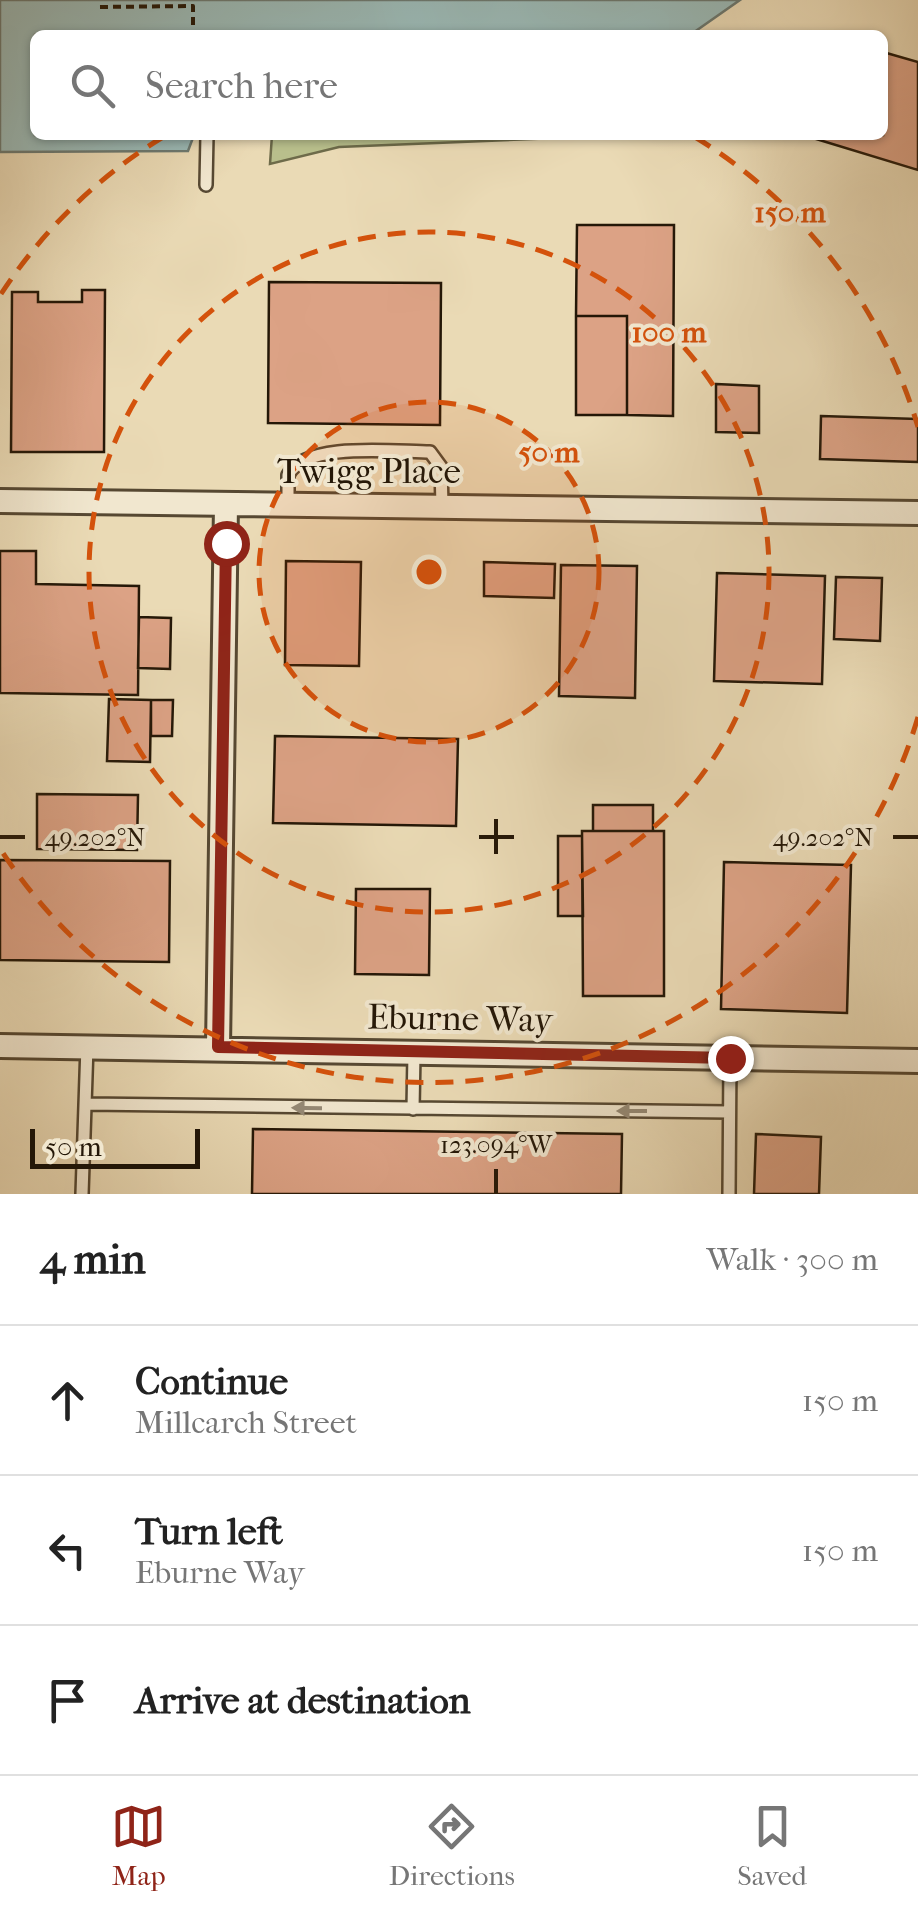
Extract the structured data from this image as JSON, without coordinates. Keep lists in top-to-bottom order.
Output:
{
  "streets": {
    "street": ["Twigg Place", "Eburne Way"]
  },
  "scale_bar": "50 m",
  "page": {
    "search": "Search here",
    "scale": "50 m",
    "heading": ["4 min", "Walk · 300 m"],
    "list": [
      ["Continue", "Millcarch Street", "150 m"],
      ["Turn left", "Eburne Way", "150 m"],
      "Arrive at destination"
    ],
    "nav": ["Map", "Directions", "Saved"]
  },
  "coordinates": ["49.202°N", "123.094°W"],
  "rings": ["150 m", "100 m", "50 m"]
}
